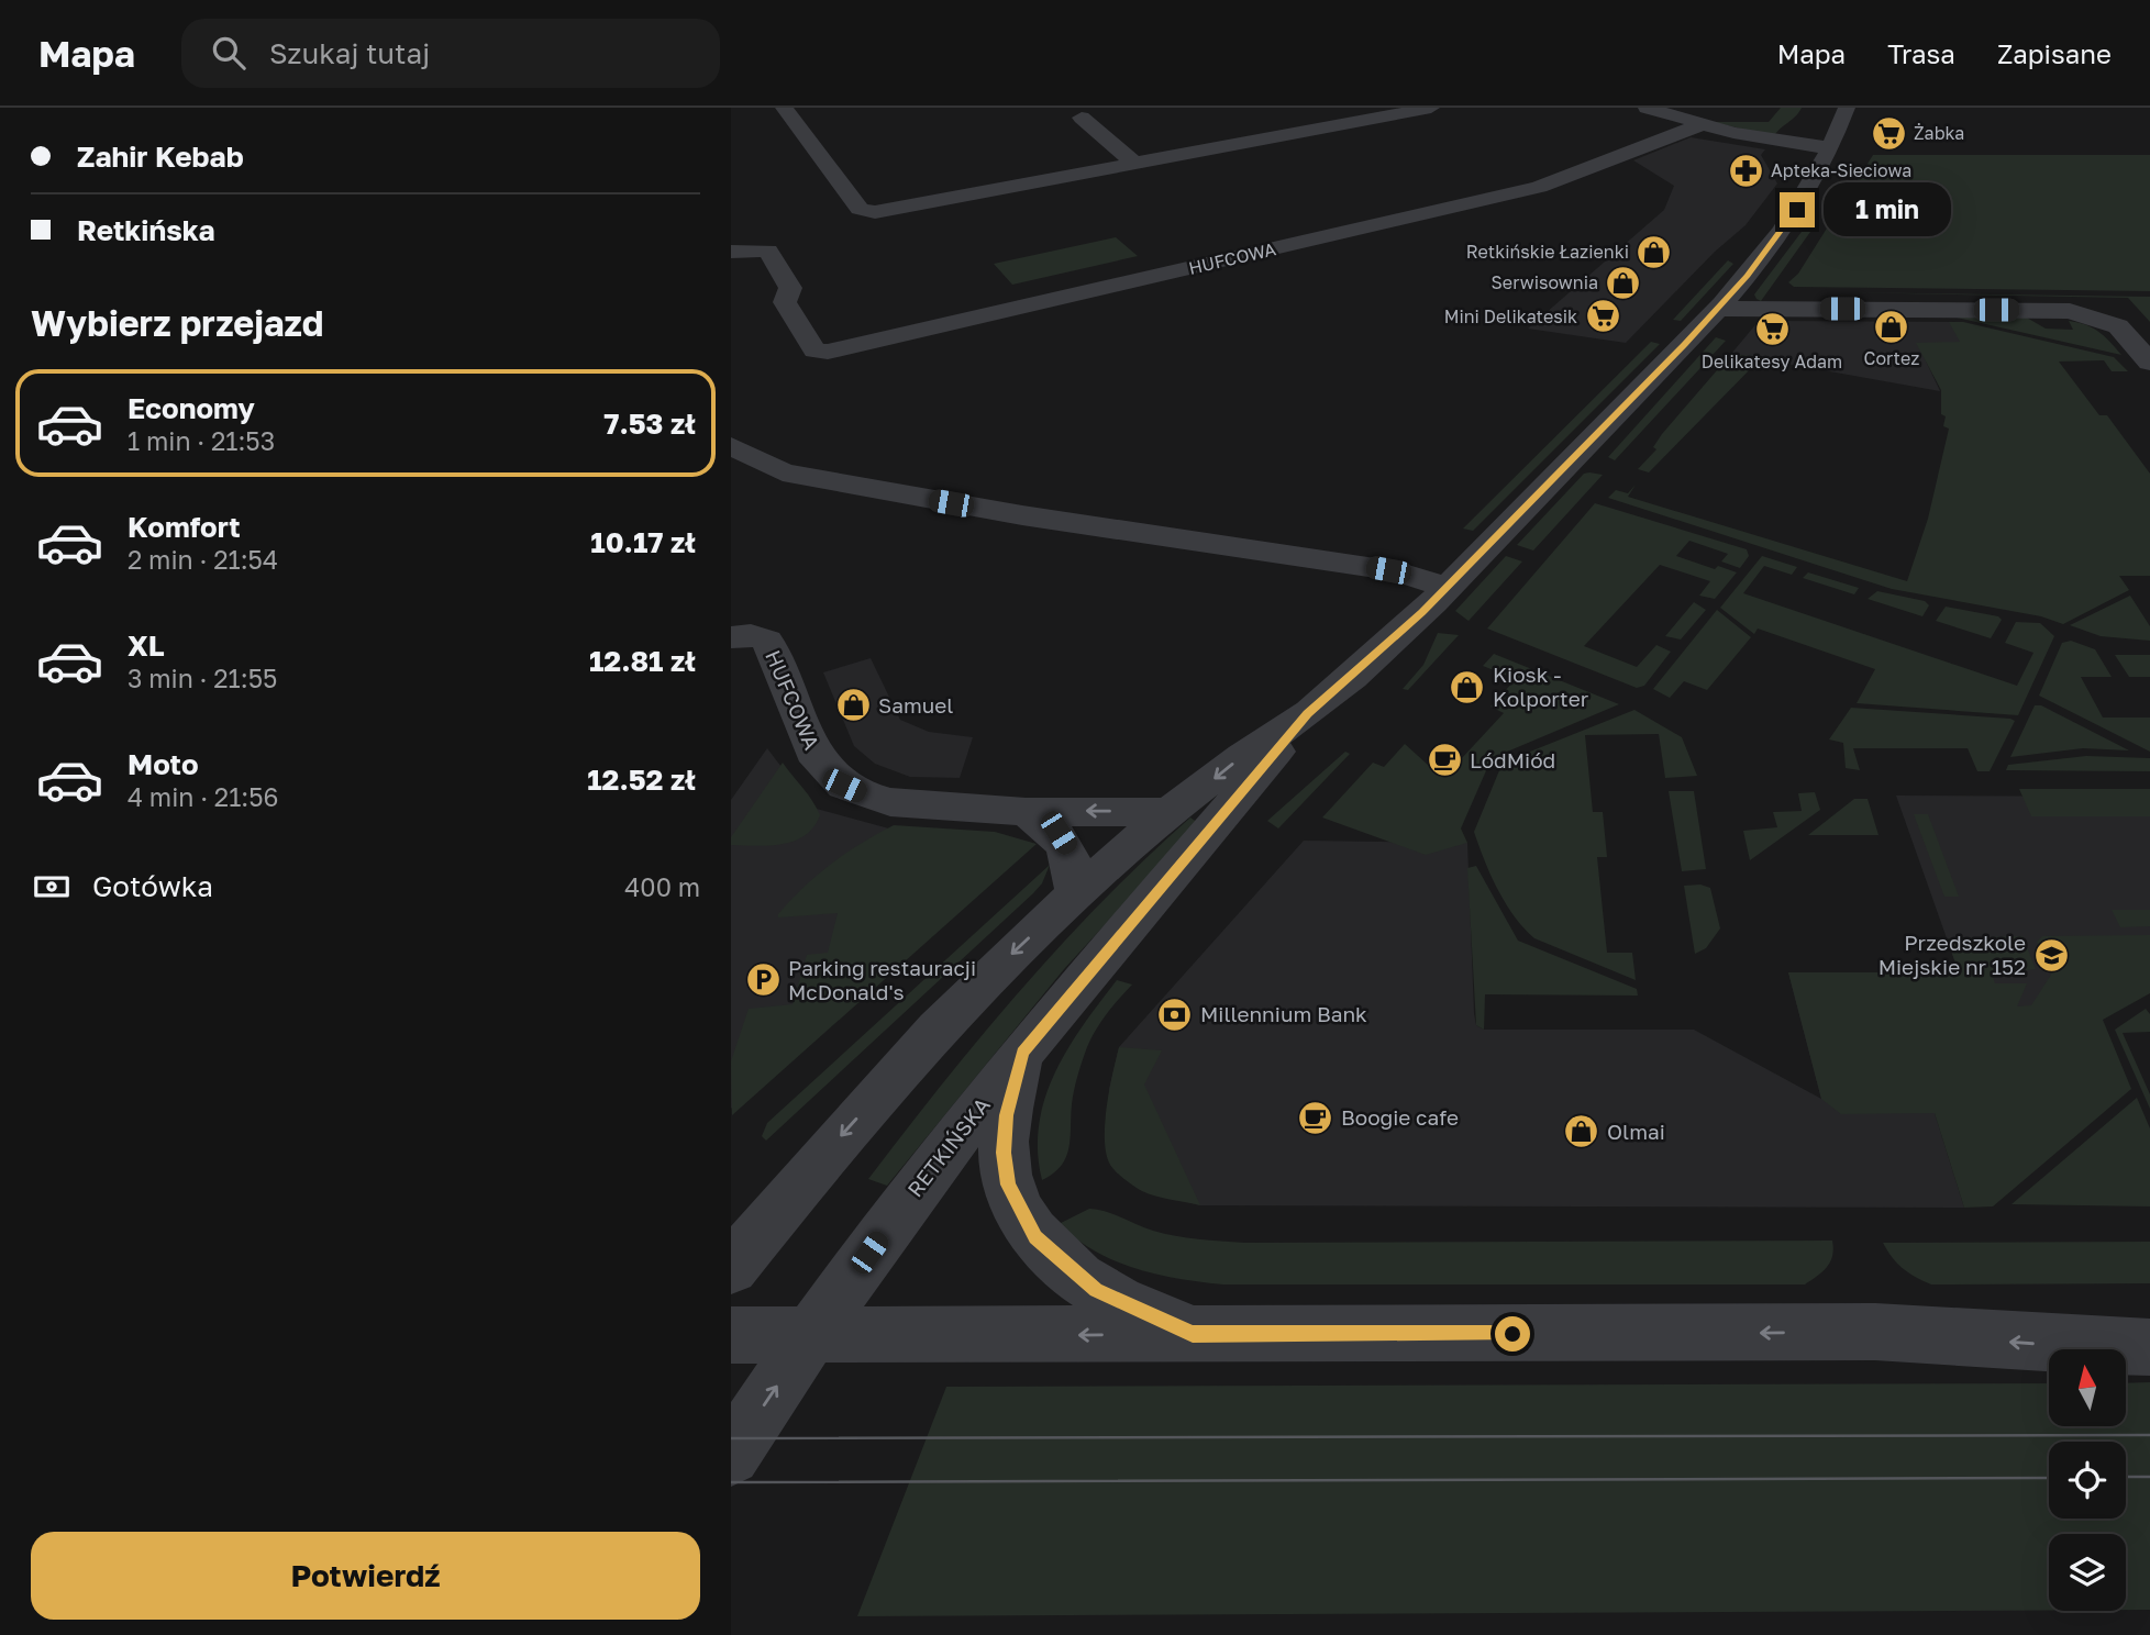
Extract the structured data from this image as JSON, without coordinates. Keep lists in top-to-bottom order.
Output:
{
  "streets": {
    "street": ["HUFCOWA", "RETKIŃSKA"]
  },
  "crossings": [
    ["HUFCOWA", "RETKIŃSKA"]
  ],
  "places": {
    "supermarket": ["Żabka", "Mini Delikatesik", "Delikatesy Adam"],
    "pharmacy": ["Apteka-Sieciowa"],
    "shop": [
      "Retkińskie Łazienki",
      "Serwisownia",
      "Cortez",
      "Kiosk - Kolporter",
      "Samuel",
      "Olmai"
    ],
    "cafe": ["LódMiód", "Boogie cafe"],
    "school or university": ["Przedszkole Miejskie nr 152"],
    "parking": ["Parking restauracji McDonald's"],
    "bank": ["Millennium Bank"]
  },
  "north": "top",
  "page": {
    "header": "Mapa",
    "search": "Szukaj tutaj",
    "nav": ["Mapa", "Trasa", "Zapisane"],
    "banner": ["Zahir Kebab", "Retkińska"],
    "bubble": "1 min",
    "heading": "Wybierz przejazd",
    "list": [
      {
        "name": "Economy",
        "note": "1 min · 21:53",
        "value": "7.53 zł"
      },
      {
        "name": "Komfort",
        "note": "2 min · 21:54",
        "value": "10.17 zł"
      },
      {
        "name": "XL",
        "note": "3 min · 21:55",
        "value": "12.81 zł"
      },
      {
        "name": "Moto",
        "note": "4 min · 21:56",
        "value": "12.52 zł"
      }
    ],
    "pay": ["Gotówka", "400 m"],
    "buttons": "Potwierdź"
  }
}
